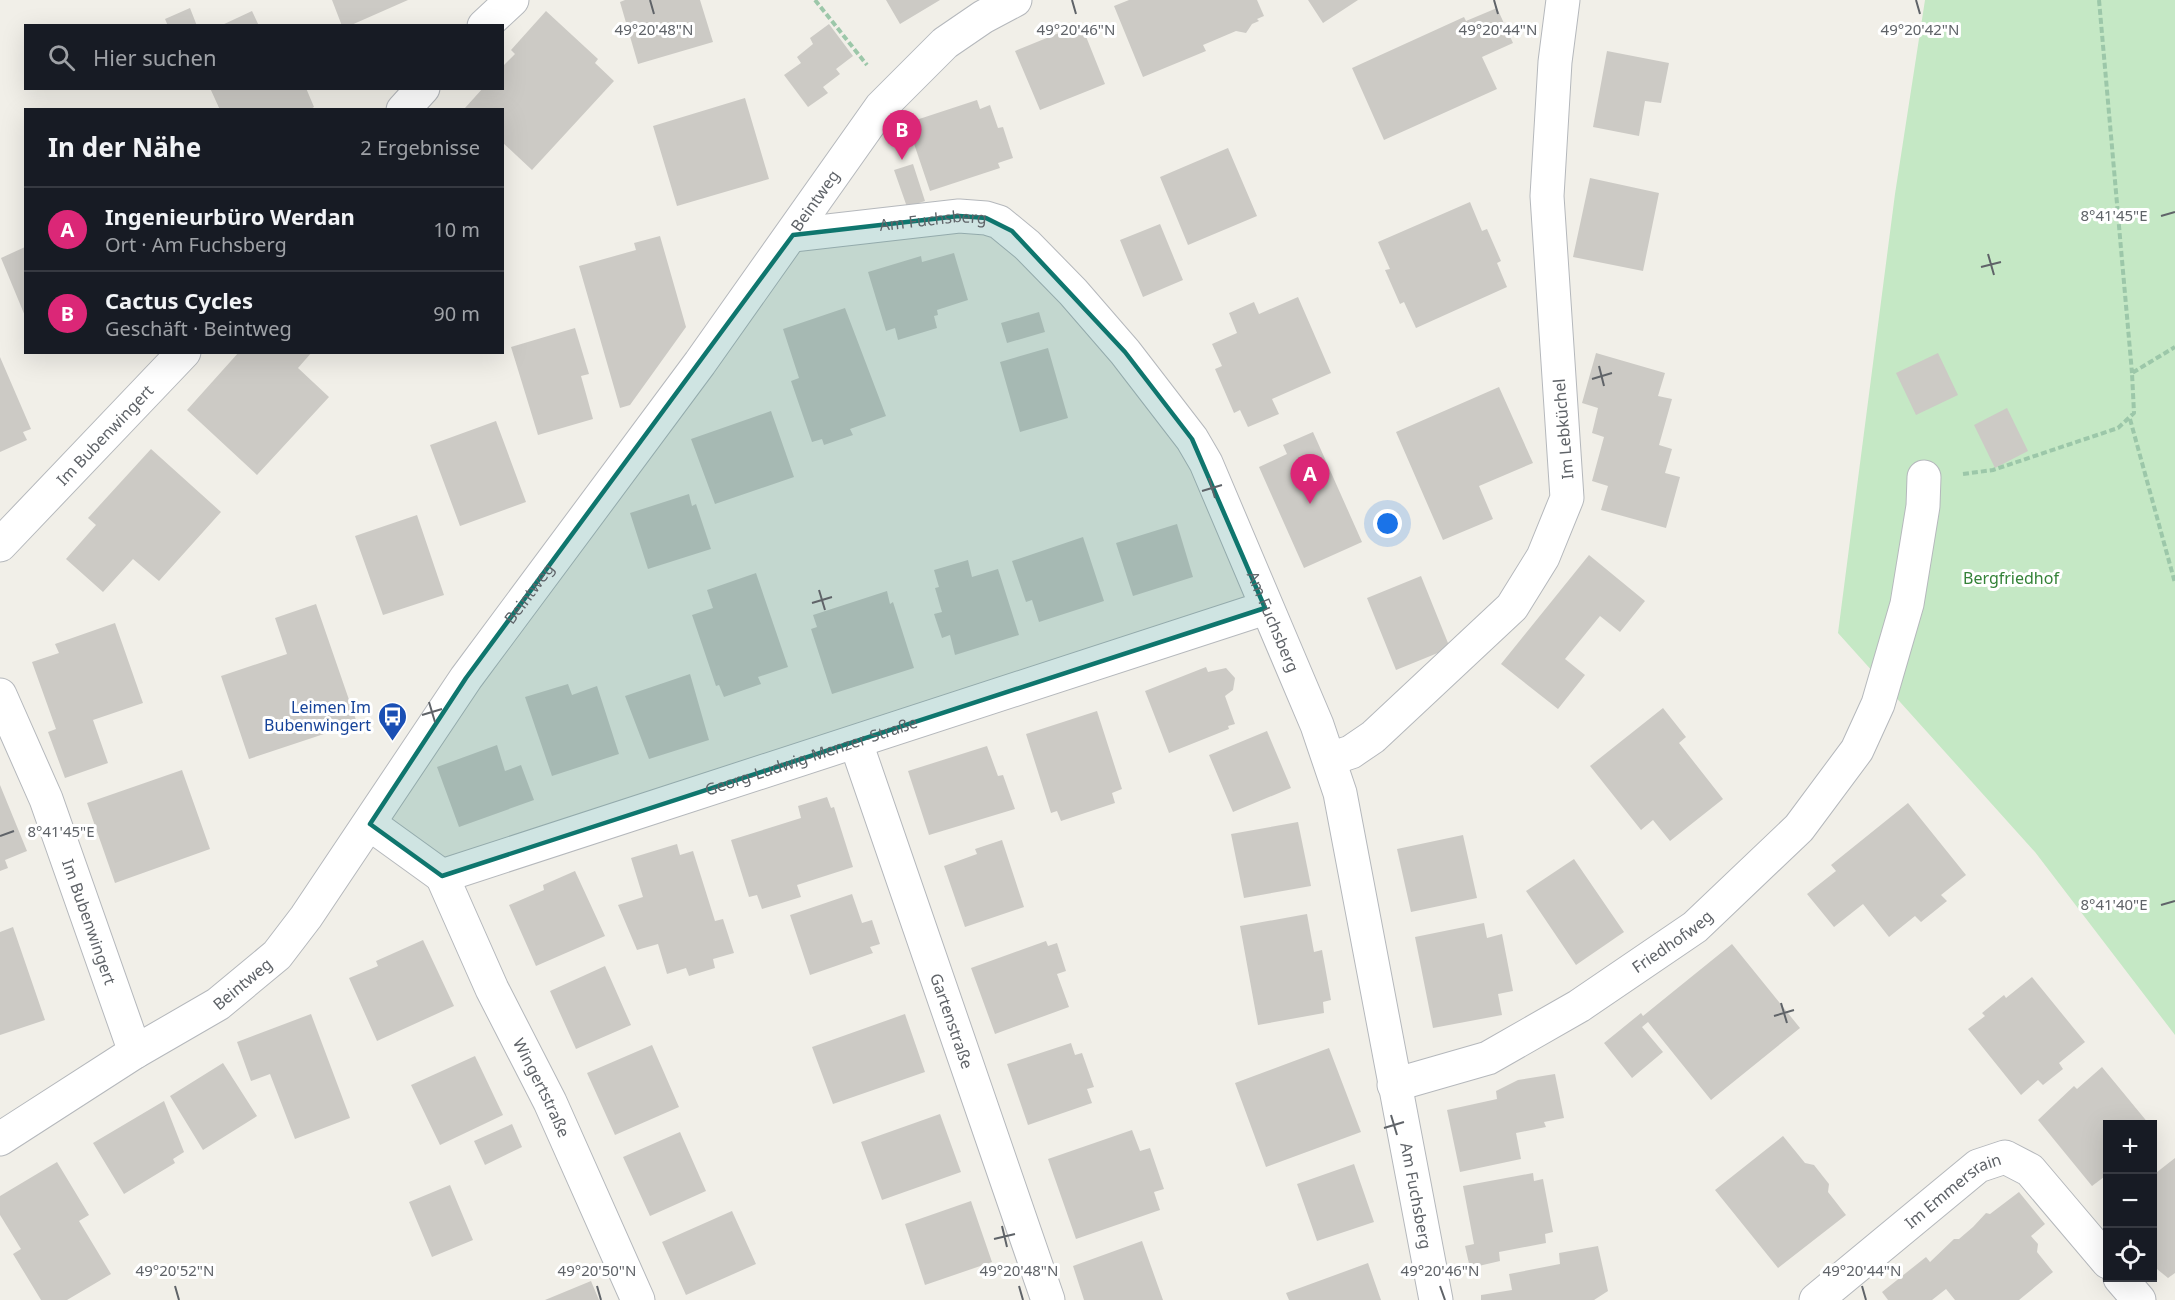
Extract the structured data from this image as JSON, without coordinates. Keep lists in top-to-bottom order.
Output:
{
  "streets": {
    "street": [
      "Beintweg",
      "Am Fuchsberg",
      "Im Lebküchel",
      "Im Bubenwingert",
      "Georg-Ludwig-Menzer-Straße",
      "Friedhofweg",
      "Gartenstraße",
      "Wingertstraße",
      "Im Emmersrain"
    ]
  },
  "crossings": [
    ["Beintweg", "Am Fuchsberg"],
    ["Beintweg", "Im Bubenwingert"],
    ["Am Fuchsberg", "Im Lebküchel"],
    ["Am Fuchsberg", "Georg-Ludwig-Menzer-Straße"],
    ["Am Fuchsberg", "Friedhofweg"],
    ["Georg-Ludwig-Menzer-Straße", "Gartenstraße"],
    ["Georg-Ludwig-Menzer-Straße", "Wingertstraße"]
  ],
  "parks": ["Bergfriedhof"],
  "places": {
    "bus stop": ["Leimen Im Bubenwingert"]
  },
  "page": {
    "search": "Hier suchen",
    "heading": ["In der Nähe", "2 Ergebnisse"],
    "pins": ["B", "A"],
    "list": [
      {
        "mark": "A",
        "name": "Ingenieurbüro Werdan",
        "note": "Ort · Am Fuchsberg",
        "value": "10 m"
      },
      {
        "mark": "B",
        "name": "Cactus Cycles",
        "note": "Geschäft · Beintweg",
        "value": "90 m"
      }
    ],
    "map_buttons": ["+", "−"]
  },
  "coordinates": [
    "49°20'48\"N",
    "49°20'46\"N",
    "49°20'44\"N",
    "49°20'42\"N",
    "8°41'45\"E",
    "8°41'40\"E",
    "49°20'52\"N",
    "49°20'50\"N"
  ]
}
